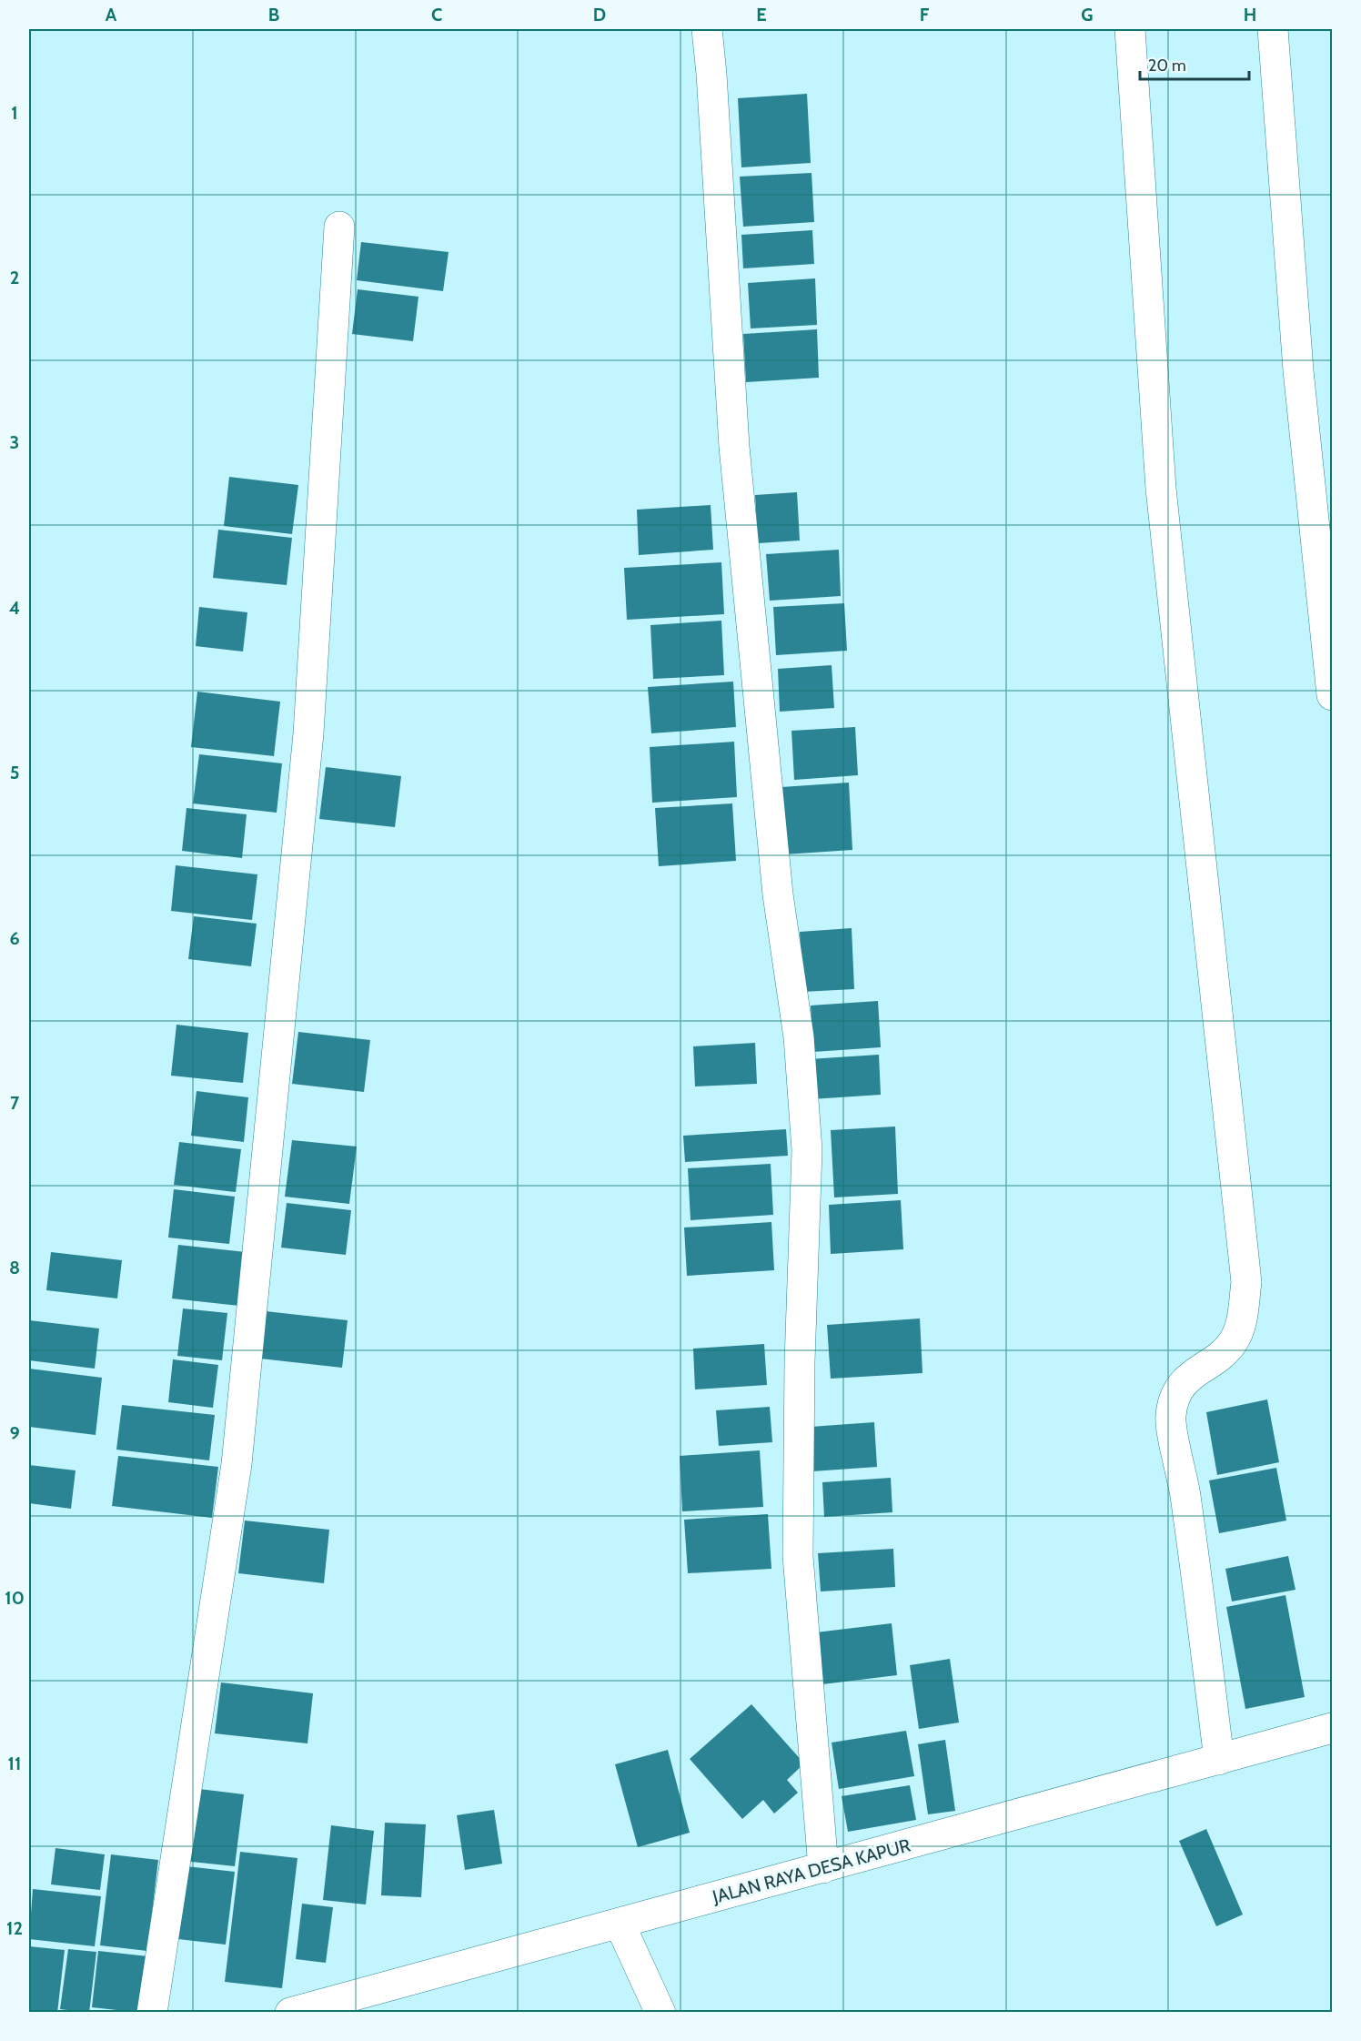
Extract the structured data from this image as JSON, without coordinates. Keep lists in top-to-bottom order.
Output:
{
  "streets": {
    "street": ["JALAN RAYA DESA KAPUR"]
  },
  "scale_bar": "20 m",
  "grid": {
    "columns": [
      "A",
      "B",
      "C",
      "D",
      "E",
      "F",
      "G",
      "H"
    ],
    "rows": [
      "1",
      "2",
      "3",
      "4",
      "5",
      "6",
      "7",
      "8",
      "9",
      "10",
      "11",
      "12"
    ]
  }
}
